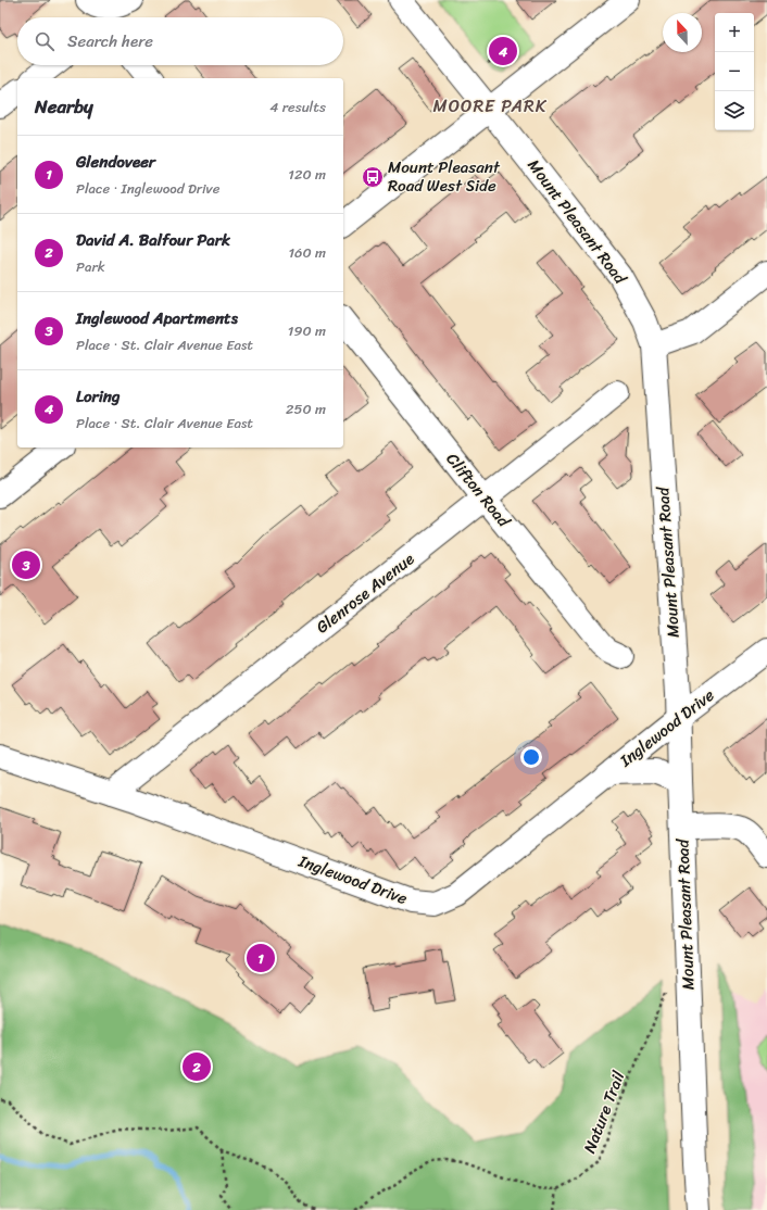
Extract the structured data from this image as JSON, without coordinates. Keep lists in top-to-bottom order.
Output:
{
  "streets": {
    "street": [
      "Mount Pleasant Road",
      "Clifton Road",
      "Glenrose Avenue",
      "Inglewood Drive"
    ],
    "path": ["Nature Trail"]
  },
  "crossings": [
    ["Mount Pleasant Road", "Inglewood Drive"],
    ["Clifton Road", "Glenrose Avenue"],
    ["Glenrose Avenue", "Inglewood Drive"]
  ],
  "districts": ["MOORE PARK"],
  "places": {
    "bus stop": ["Mount Pleasant Road West Side"]
  },
  "north": "top",
  "page": {
    "map_buttons": ["+", "−"],
    "search": "Search here",
    "pins": [
      "4",
      "3",
      "1",
      "2"
    ],
    "heading": ["Nearby", "4 results"],
    "list": [
      {
        "mark": "1",
        "name": "Glendoveer",
        "note": "Place · Inglewood Drive",
        "value": "120 m"
      },
      {
        "mark": "2",
        "name": "David A. Balfour Park",
        "note": "Park",
        "value": "160 m"
      },
      {
        "mark": "3",
        "name": "Inglewood Apartments",
        "note": "Place · St. Clair Avenue East",
        "value": "190 m"
      },
      {
        "mark": "4",
        "name": "Loring",
        "note": "Place · St. Clair Avenue East",
        "value": "250 m"
      }
    ]
  }
}
